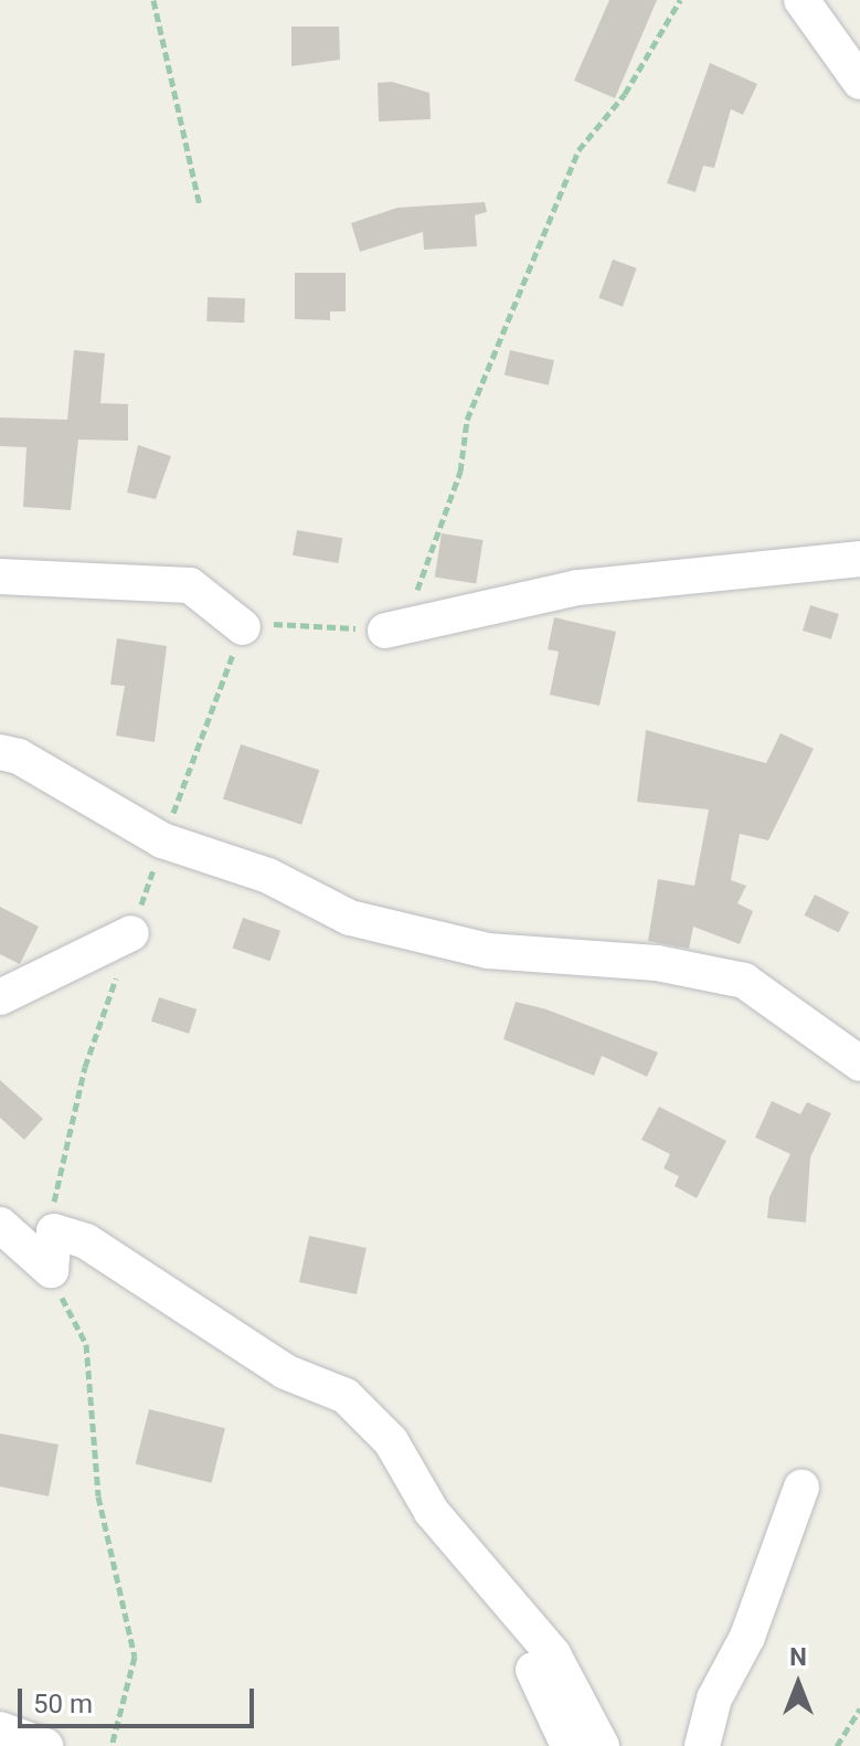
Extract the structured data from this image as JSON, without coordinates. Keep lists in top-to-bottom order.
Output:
{
  "scale_bar": "50 m",
  "north": "top"
}
